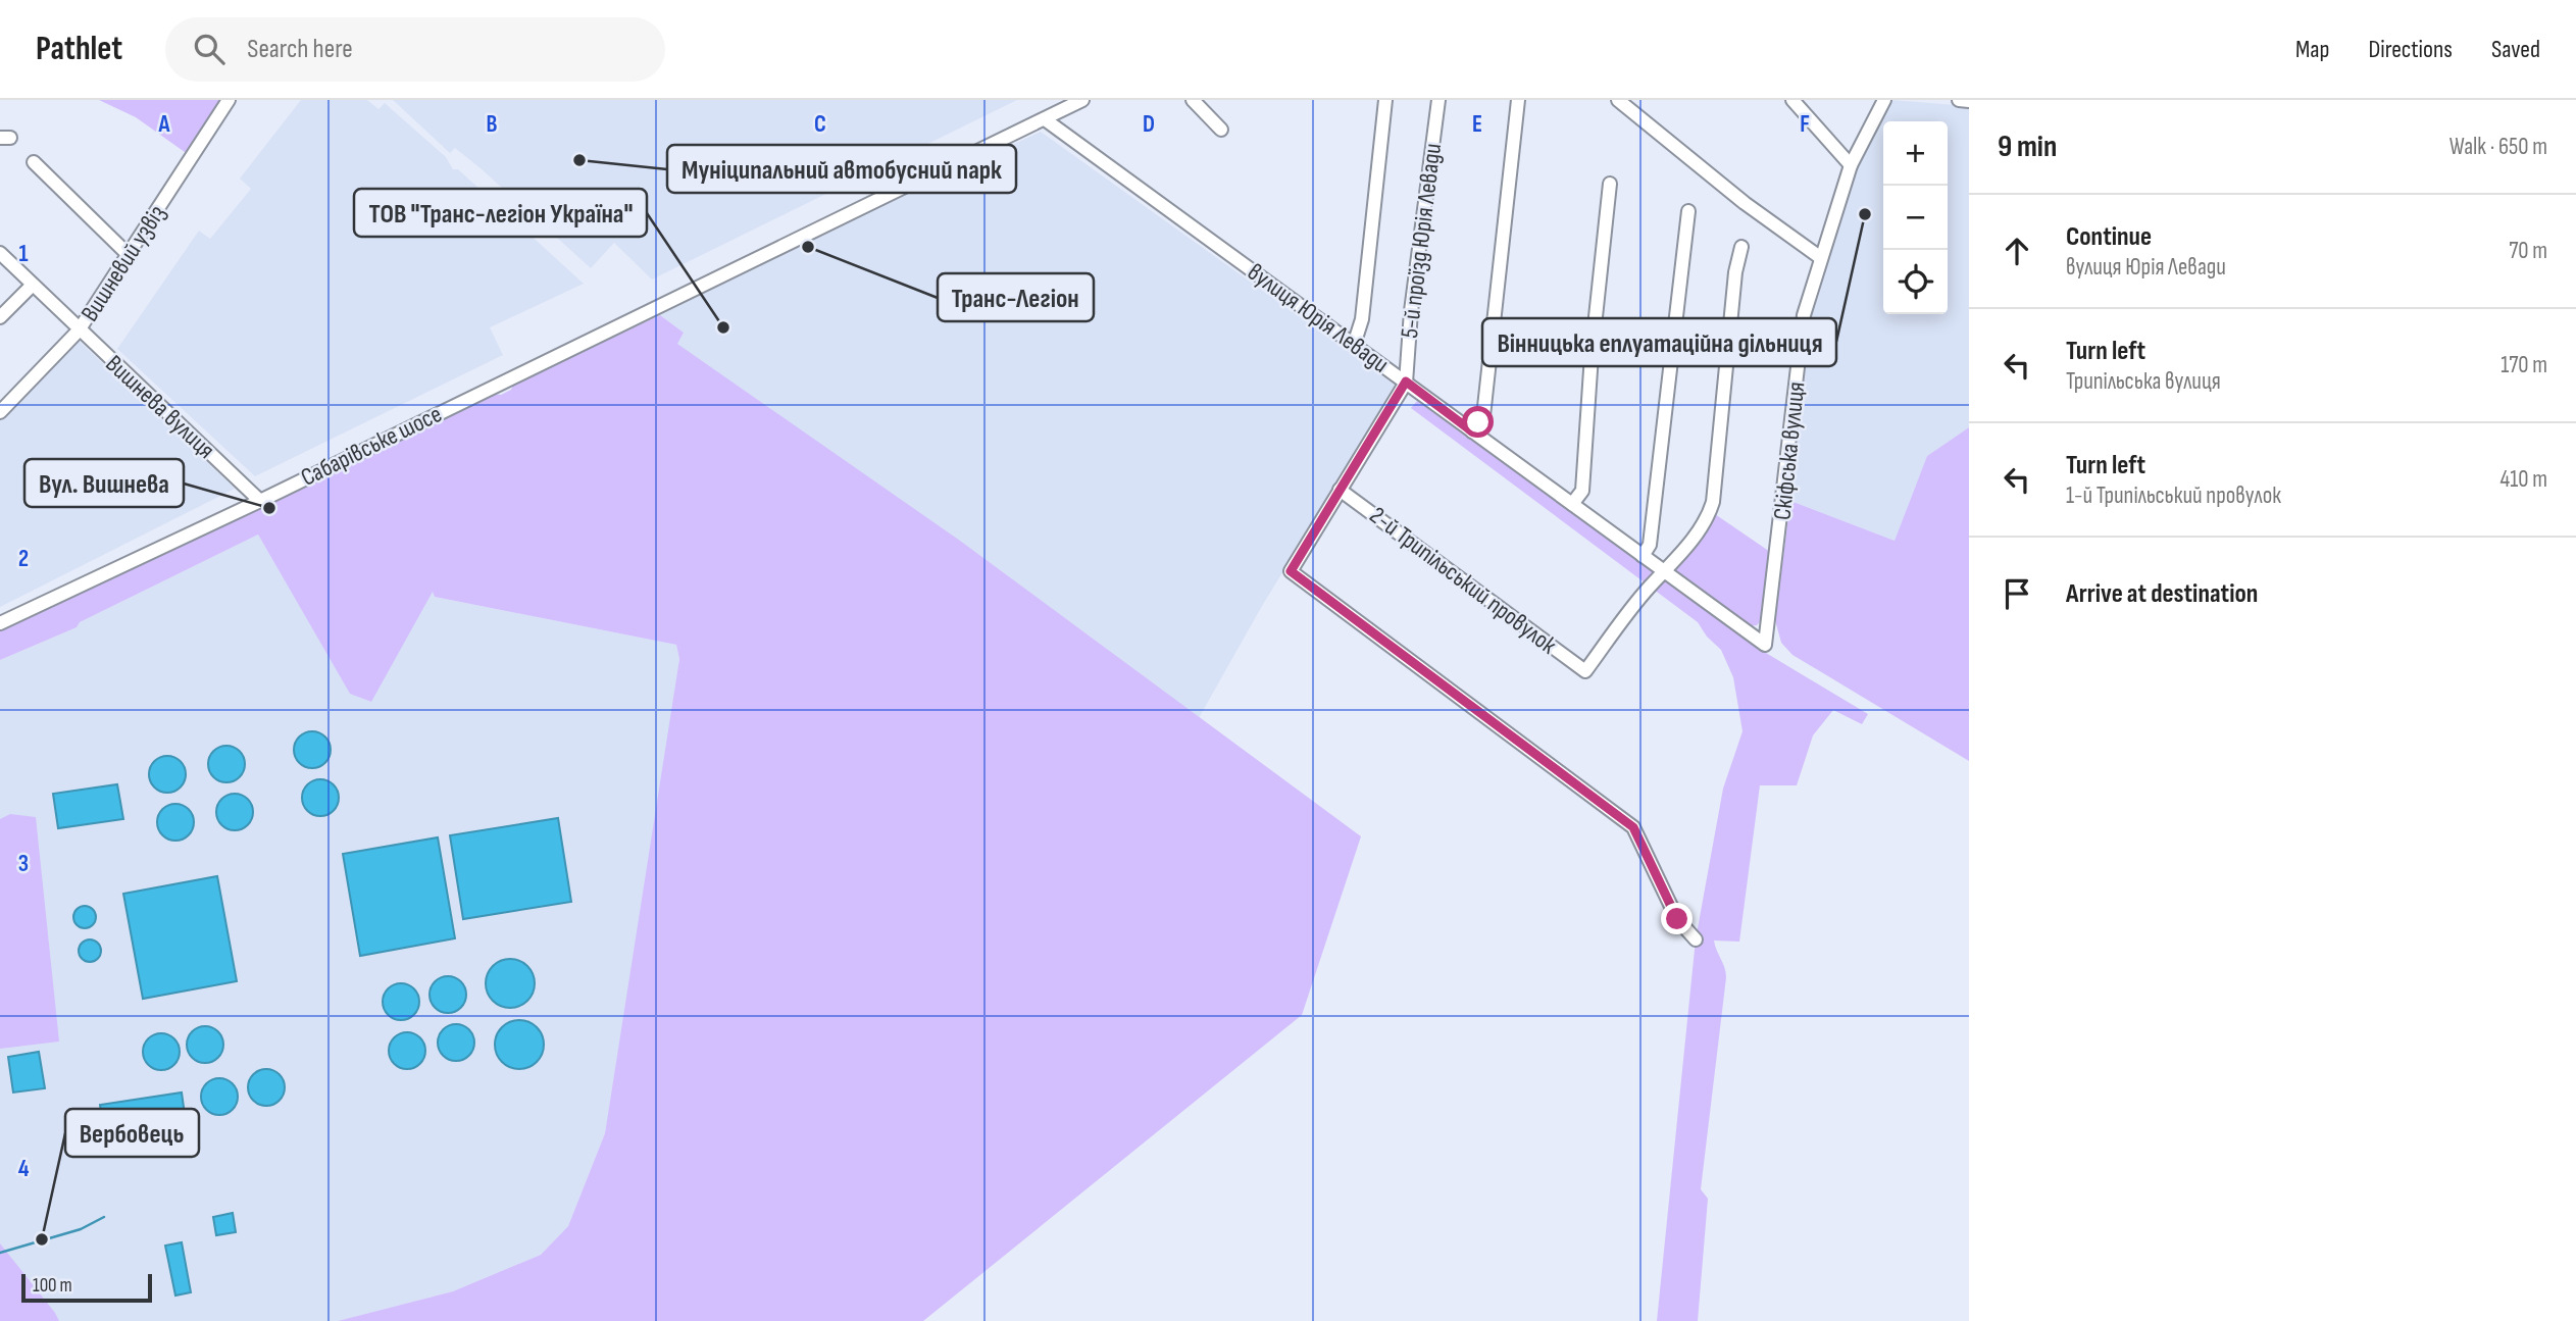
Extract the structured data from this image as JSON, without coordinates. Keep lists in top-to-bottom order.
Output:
{
  "streets": {
    "street": [
      "5-й проїзд Юрія Левади",
      "Вишневий узвіз",
      "вулиця Юрія Левади",
      "Вишнева вулиця",
      "Сабарівське шосе",
      "Скіфська вулиця",
      "2-й Трипільський провулок"
    ]
  },
  "crossings": [
    ["5-й проїзд Юрія Левади", "вулиця Юрія Левади"],
    ["Вишневий узвіз", "Вишнева вулиця"],
    ["вулиця Юрія Левади", "Сабарівське шосе"],
    ["вулиця Юрія Левади", "Скіфська вулиця"],
    ["вулиця Юрія Левади", "2-й Трипільський провулок"],
    ["Вишнева вулиця", "Сабарівське шосе"]
  ],
  "places": [
    "Муніципальний автобусний парк",
    "Вінницька еплуатаційна дільниця",
    "Транс-Легіон",
    "ТОВ \"Транс-легіон Україна\"",
    "Вул. Вишнева",
    "Вербовець"
  ],
  "scale_bar": "100 m",
  "page": {
    "header": "Pathlet",
    "search": "Search here",
    "nav": ["Map", "Directions", "Saved"],
    "heading": ["9 min", "Walk · 650 m"],
    "map_buttons": ["+", "−"],
    "list": [
      ["Continue", "вулиця Юрія Левади", "70 m"],
      ["Turn left", "Трипільська вулиця", "170 m"],
      ["Turn left", "1-й Трипільський провулок", "410 m"],
      "Arrive at destination"
    ],
    "scale": "100 m"
  },
  "grid": {
    "columns": [
      "A",
      "B",
      "C",
      "D",
      "E",
      "F"
    ],
    "rows": [
      "1",
      "2",
      "3",
      "4"
    ]
  }
}
